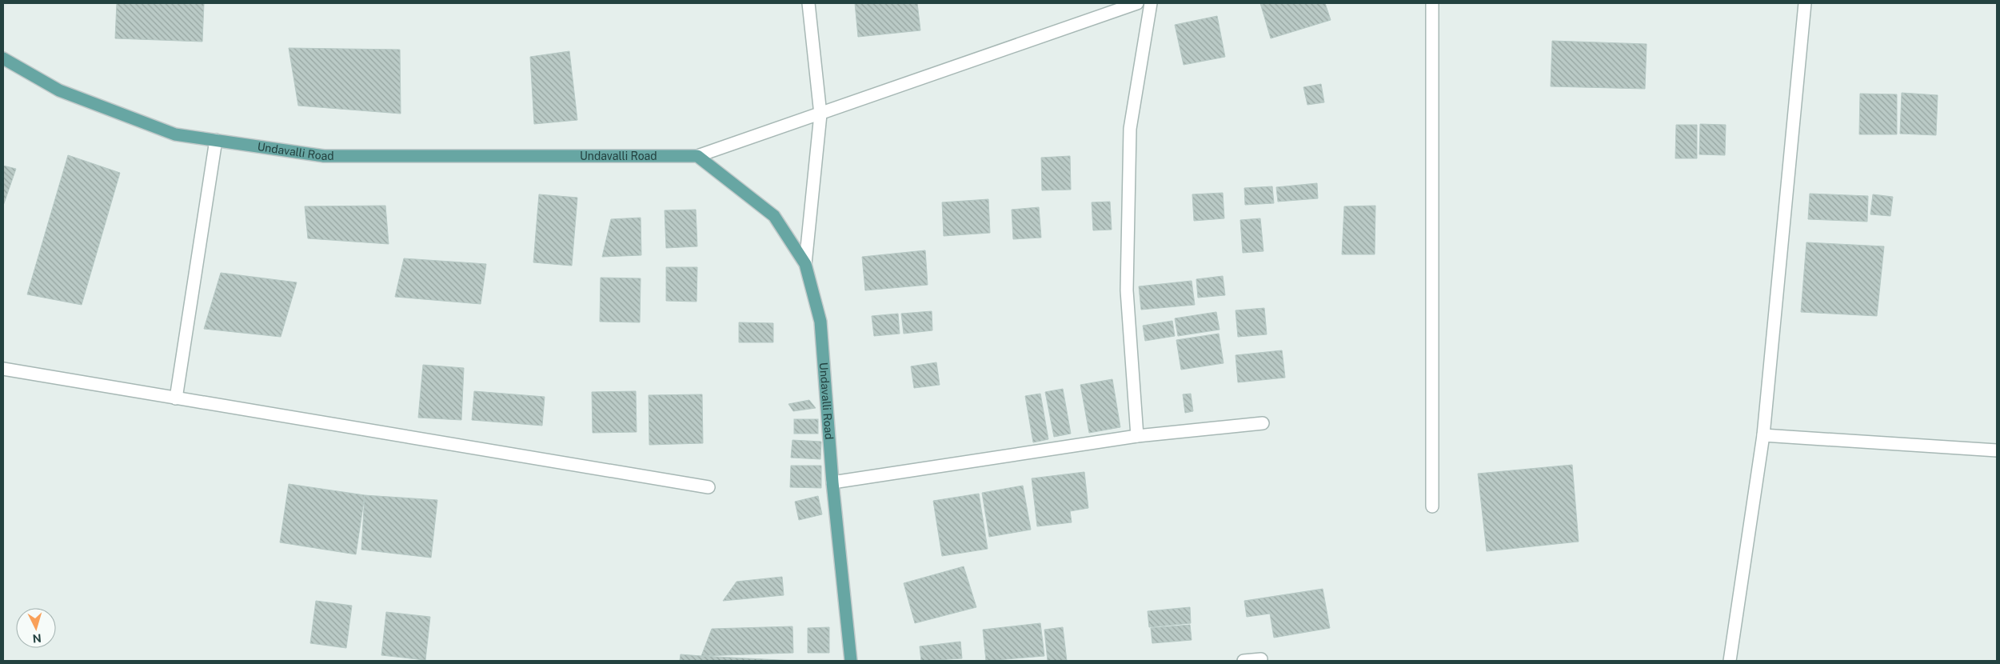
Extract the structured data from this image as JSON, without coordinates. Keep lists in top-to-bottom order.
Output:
{
  "streets": {
    "main road": ["Undavalli Road"]
  },
  "north": "bottom"
}
